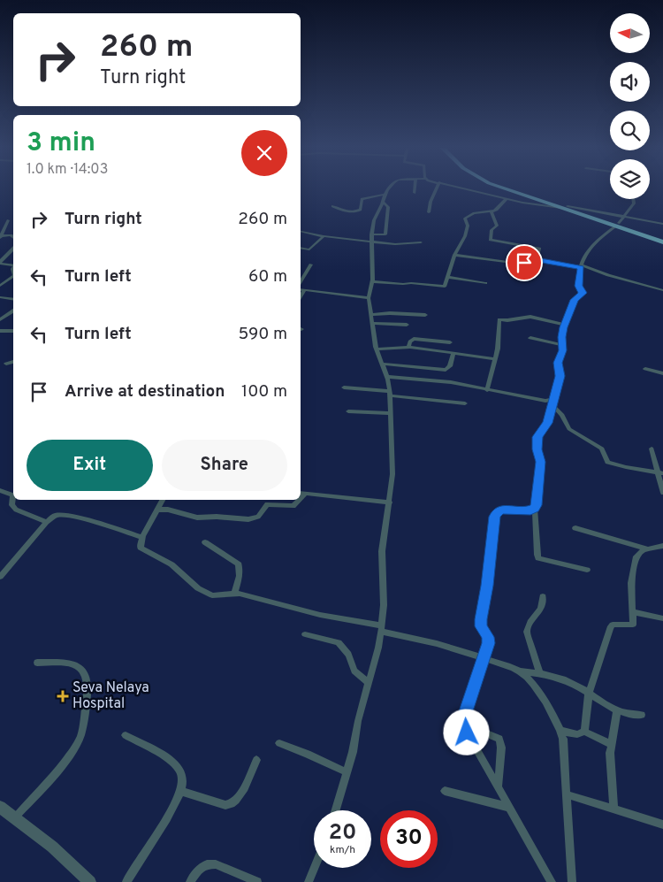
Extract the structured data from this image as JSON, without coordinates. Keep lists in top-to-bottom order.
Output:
{
  "places": {
    "health": ["Seva Nelaya Hospital"]
  },
  "north": "left",
  "page": {
    "turn": ["260 m", "Turn right"],
    "heading": ["3 min", "1.0 km · 14:03"],
    "list": [
      {
        "name": "Turn right",
        "value": "260 m"
      },
      {
        "name": "Turn left",
        "value": "60 m"
      },
      {
        "name": "Turn left",
        "value": "590 m"
      },
      {
        "name": "Arrive at destination",
        "value": "100 m"
      }
    ],
    "buttons": ["Exit", "Share"],
    "speed": "20 km/h",
    "limit": "30"
  }
}
